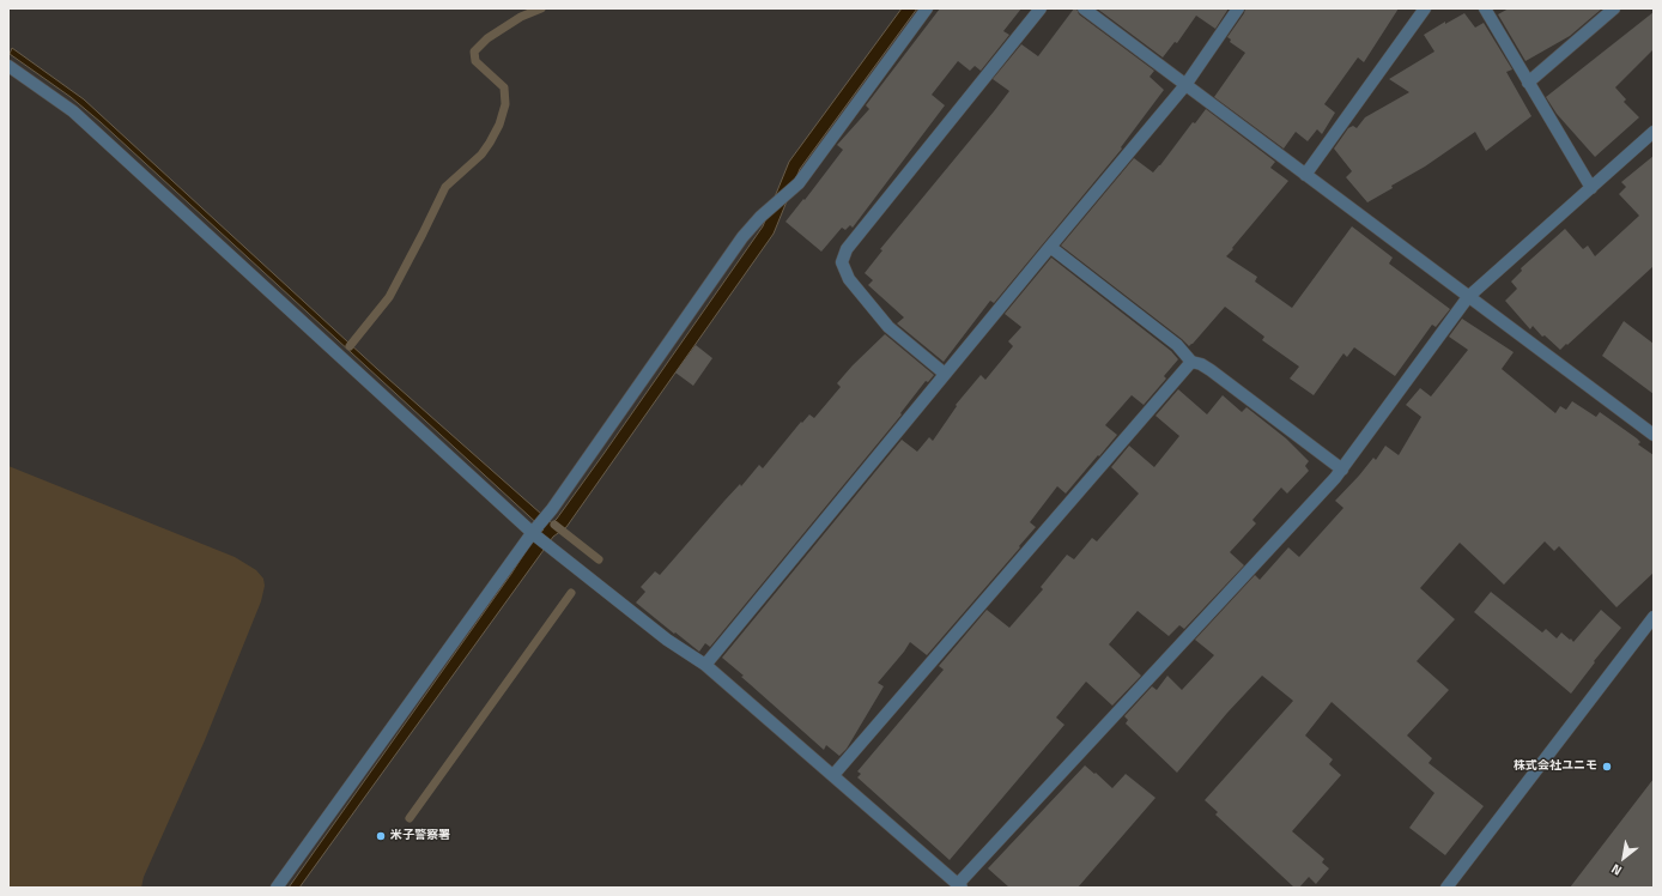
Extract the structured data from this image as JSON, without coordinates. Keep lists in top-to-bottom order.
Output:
{
  "places": ["株式会社ユニモ", "米子警察署"],
  "north": "bottom left"
}
